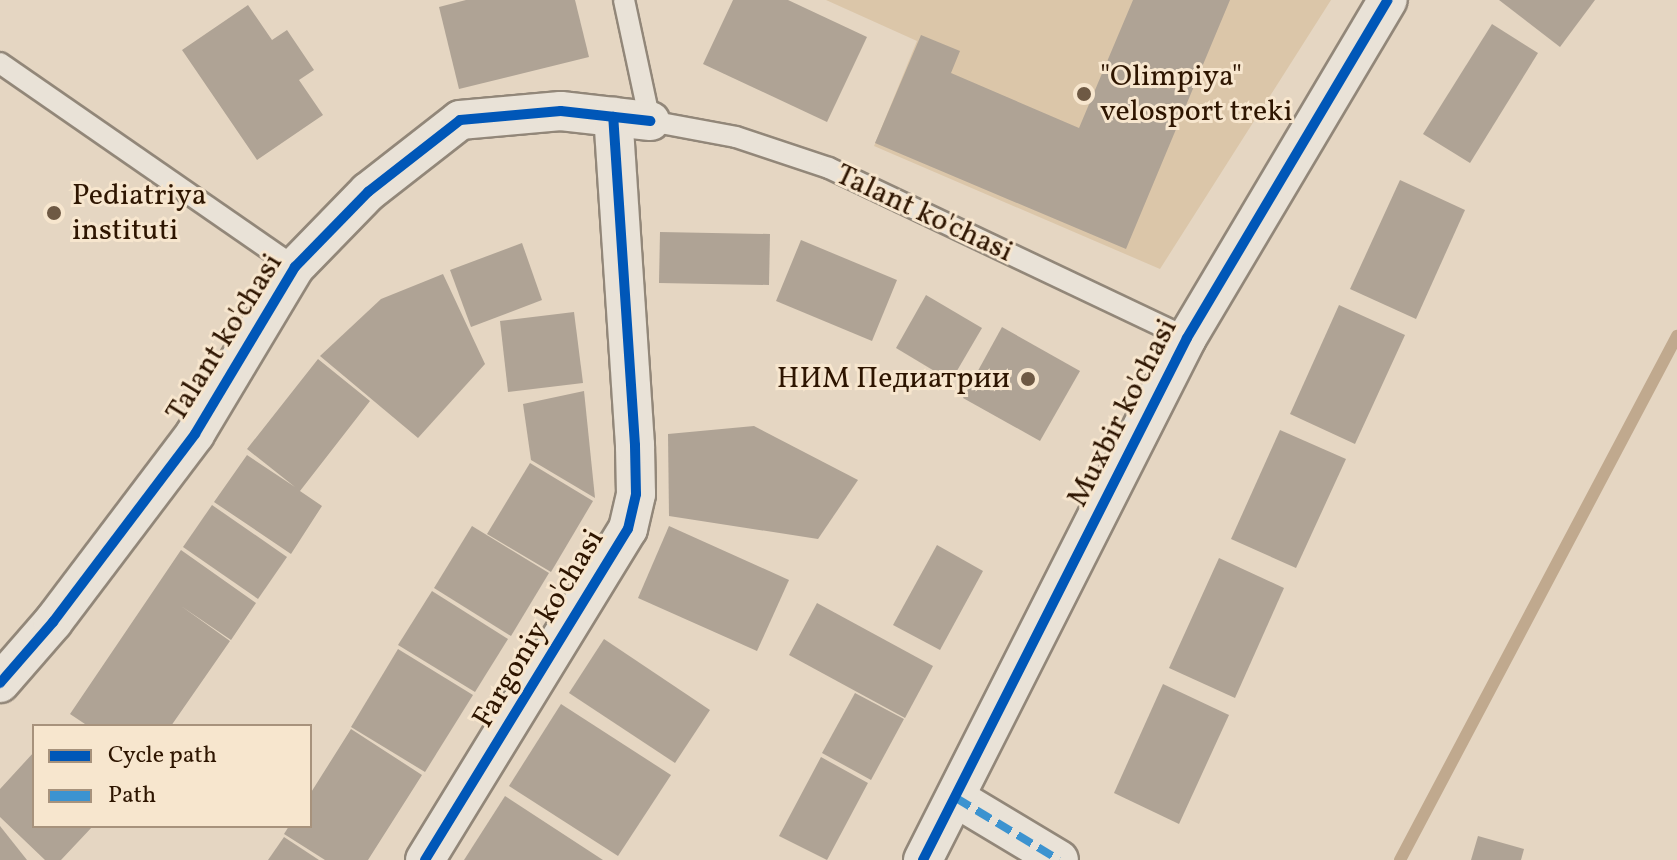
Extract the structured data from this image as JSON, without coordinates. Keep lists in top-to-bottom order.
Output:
{
  "streets": {
    "street": ["Talant ko'chasi", "Muxbir ko'chasi", "Fargoniy ko'chasi"]
  },
  "crossings": [
    ["Talant ko'chasi", "Muxbir ko'chasi"],
    ["Talant ko'chasi", "Fargoniy ko'chasi"]
  ],
  "places": ["\"Olimpiya\" velosport treki", "Pediatriya instituti", "НИМ Педиатрии"],
  "legend": ["Cycle path", "Path"]
}
